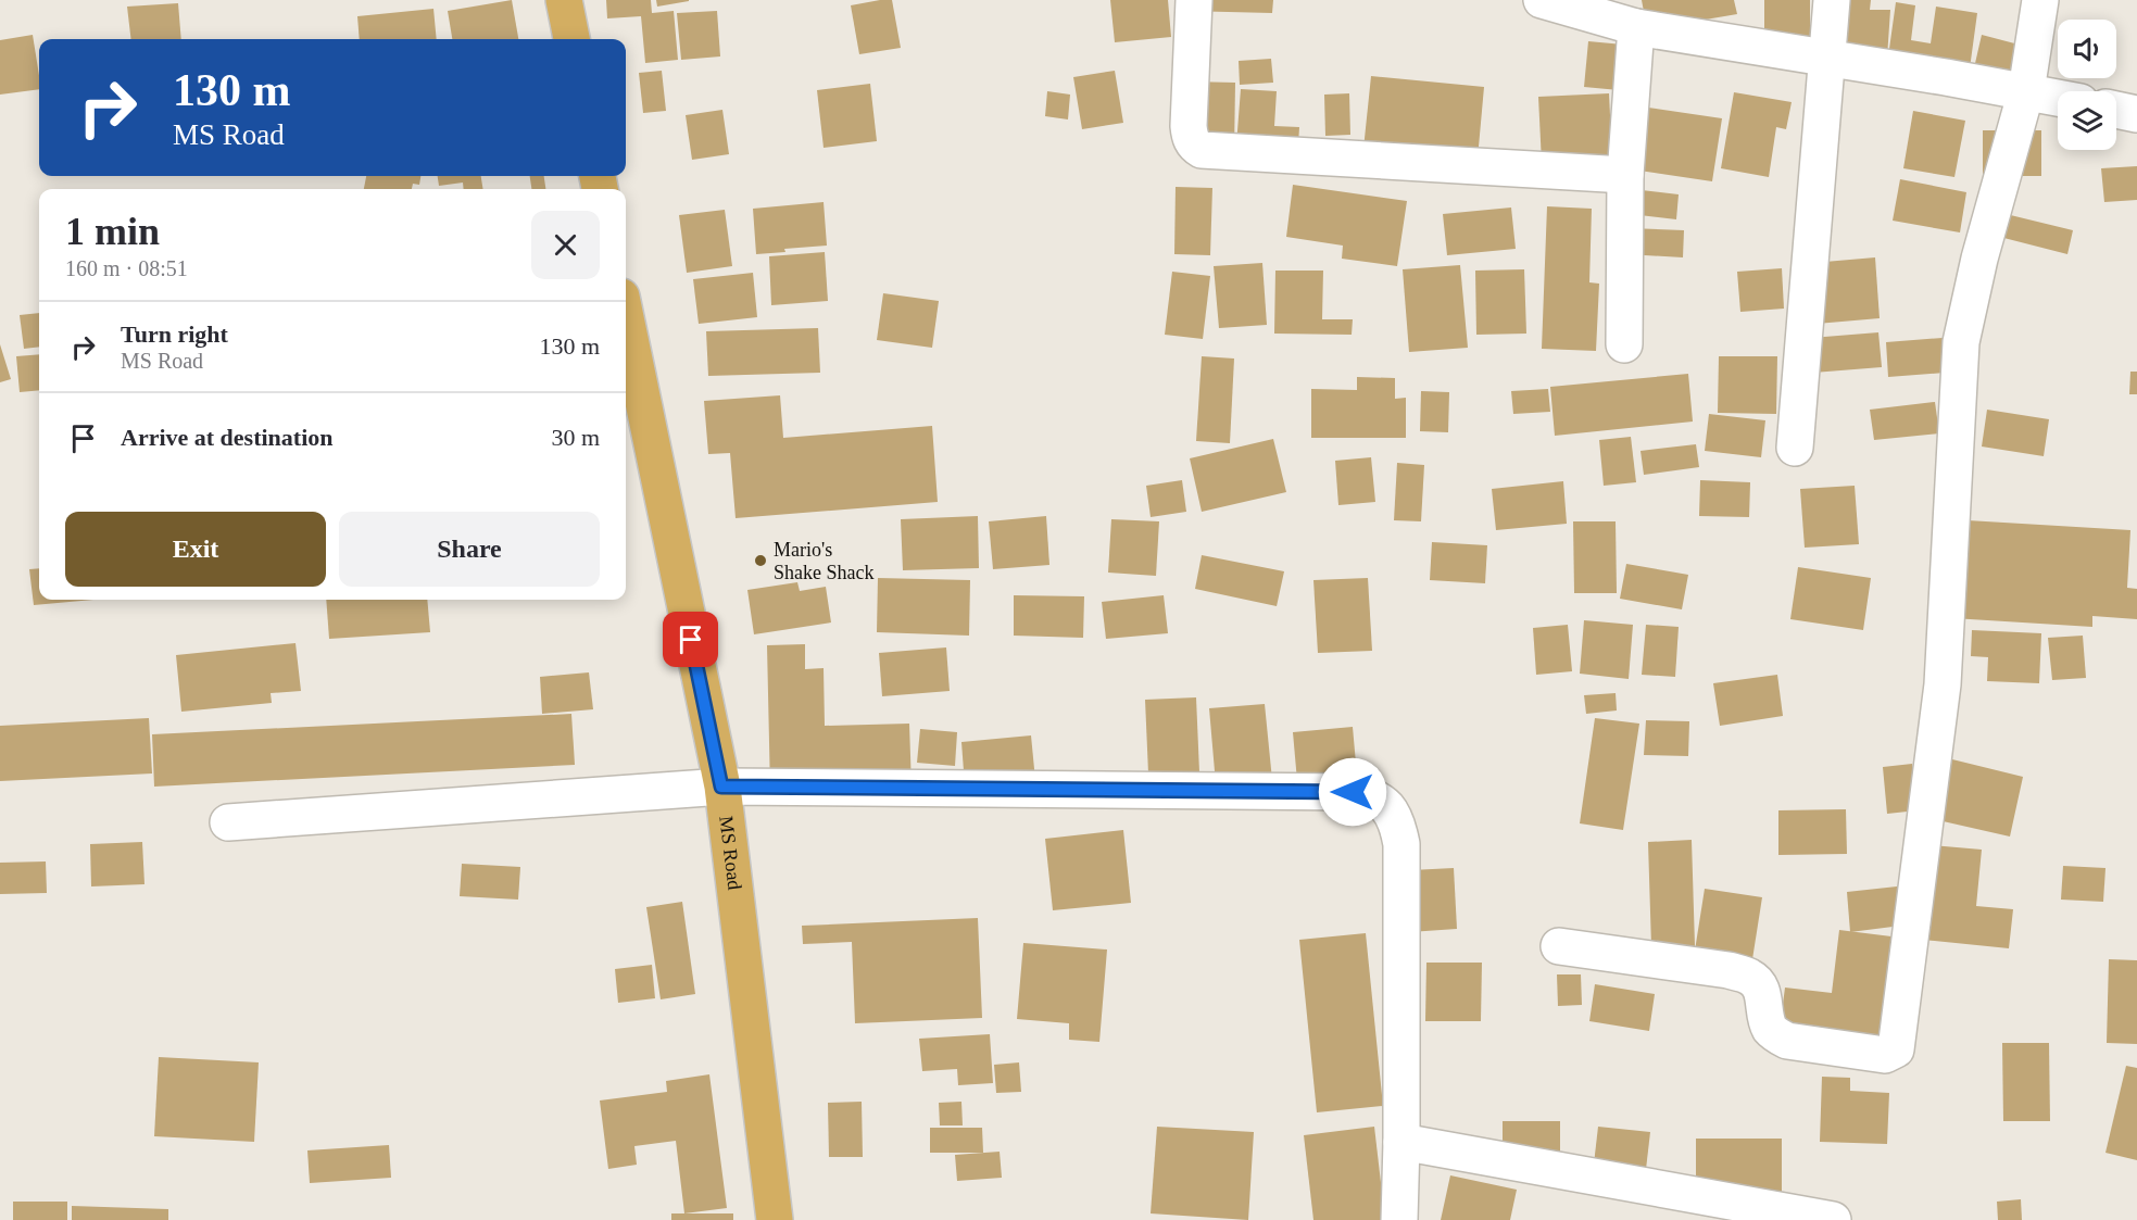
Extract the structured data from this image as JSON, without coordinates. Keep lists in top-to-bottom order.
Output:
{
  "streets": {
    "highway": ["MS Road"]
  },
  "places": ["Mario's Shake Shack"],
  "page": {
    "turn": ["130 m", "MS Road"],
    "heading": ["1 min", "160 m · 08:51"],
    "list": [
      {
        "name": "Turn right",
        "note": "MS Road",
        "value": "130 m"
      },
      {
        "name": "Arrive at destination",
        "value": "30 m"
      }
    ],
    "buttons": ["Exit", "Share"]
  }
}
